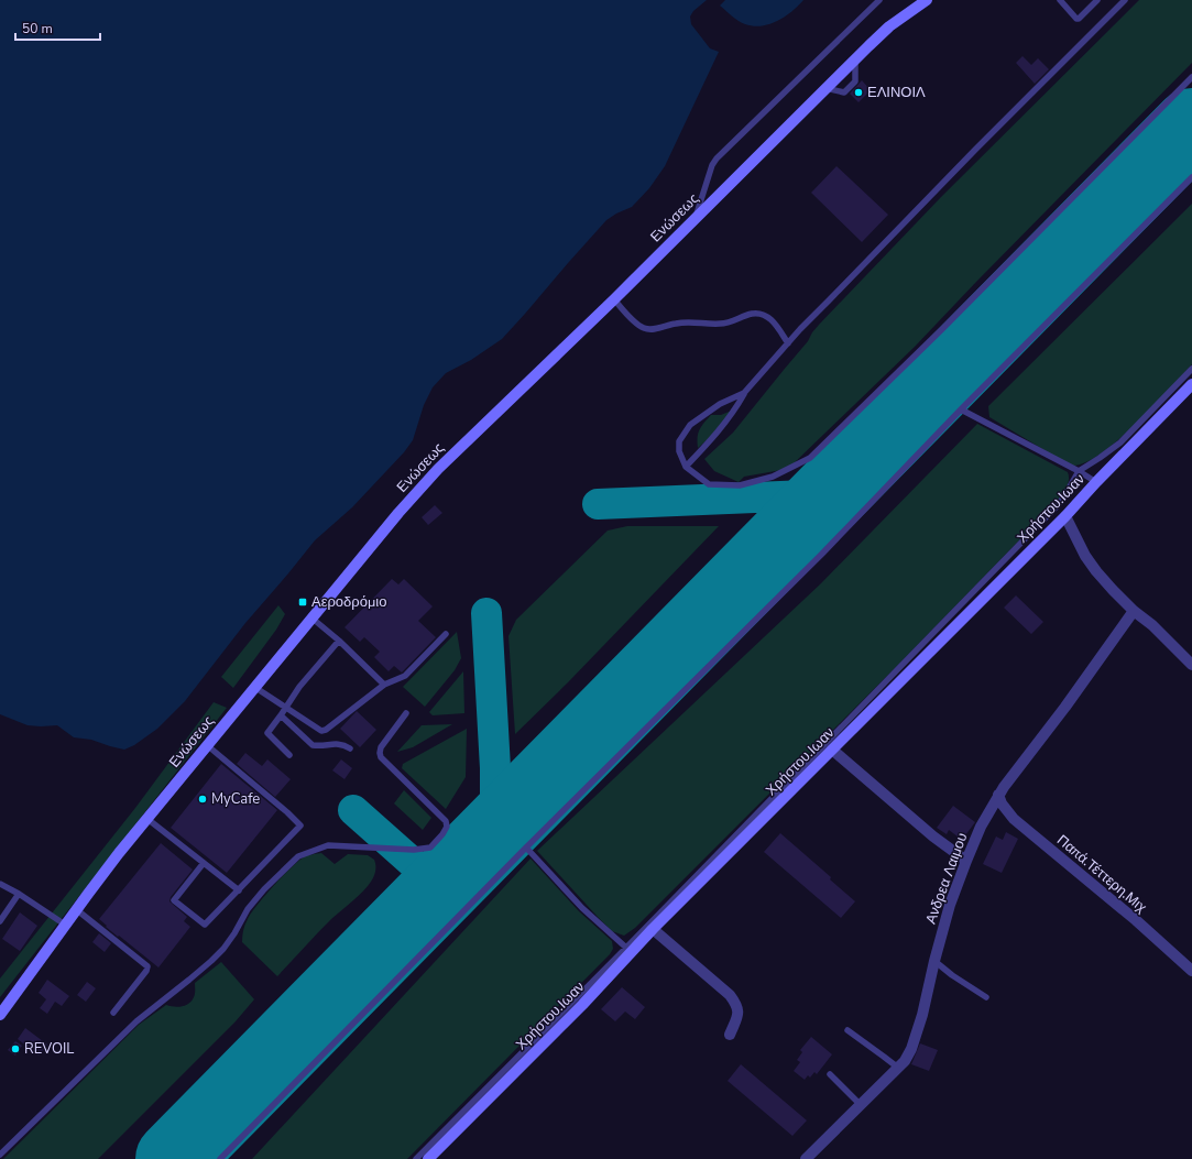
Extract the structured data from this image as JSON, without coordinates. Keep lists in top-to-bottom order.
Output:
{
  "streets": {
    "main road": ["Ενώσεως", "Χρήστου.Ιωαν"],
    "street": ["Παπά.Τέττερη.Μιχ", "Ανδρεα Λαιμου"]
  },
  "crossings": [
    ["Παπά.Τέττερη.Μιχ", "Ανδρεα Λαιμου"]
  ],
  "places": {
    "other": ["ΕΛΙΝΟΙΛ", "MyCafe", "REVOIL"],
    "transit": ["Αεροδρόμιο"]
  },
  "scale_bar": "50 m"
}
